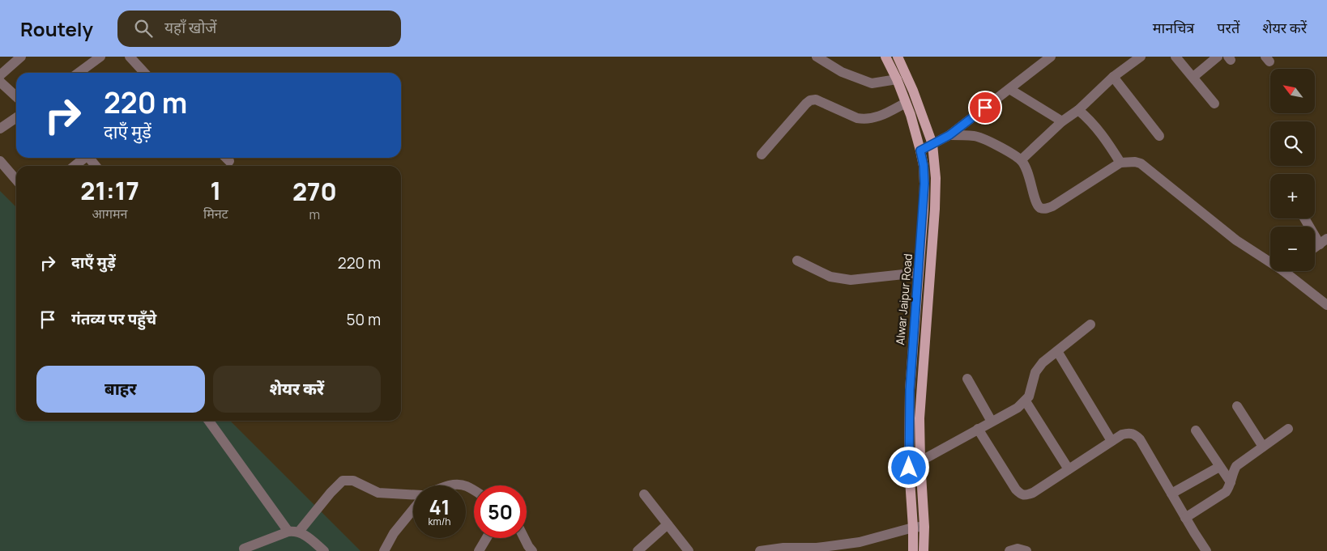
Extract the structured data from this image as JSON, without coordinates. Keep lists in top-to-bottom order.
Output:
{
  "streets": {
    "main road": ["Alwar Jaipur Road"]
  },
  "north": "top left",
  "page": {
    "header": "Routely",
    "search": "यहाँ खोजें",
    "nav": ["मानचित्र", "परतें", "शेयर करें"],
    "map_buttons": ["+", "−"],
    "turn": ["220 m", "दाएँ मुड़ें"],
    "eta": [
      "21:17",
      "आगमन",
      "1",
      "मिनट",
      "270",
      "m"
    ],
    "list": [
      {
        "name": "दाएँ मुड़ें",
        "value": "220 m"
      },
      {
        "name": "गंतव्य पर पहुँचे",
        "value": "50 m"
      }
    ],
    "buttons": ["बाहर", "शेयर करें"],
    "speed": "41 km/h",
    "limit": "50"
  }
}
